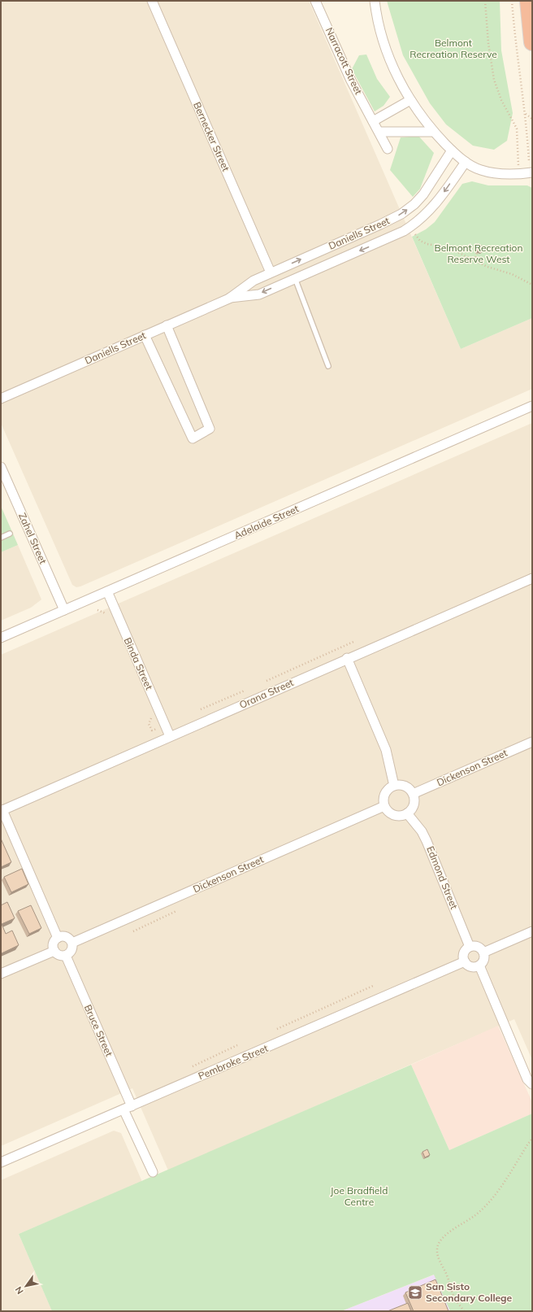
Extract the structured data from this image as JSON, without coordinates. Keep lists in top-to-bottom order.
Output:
{
  "streets": {
    "street": [
      "Narracott Street",
      "Bernecker Street",
      "Daniells Street",
      "Adelaide Street",
      "Zahel Street",
      "Binda Street",
      "Orana Street",
      "Dickenson Street",
      "Edmond Street",
      "Bruce Street",
      "Pembroke Street"
    ]
  },
  "crossings": [
    ["Bernecker Street", "Daniells Street"],
    ["Adelaide Street", "Zahel Street"],
    ["Adelaide Street", "Binda Street"],
    ["Binda Street", "Orana Street"],
    ["Dickenson Street", "Edmond Street"],
    ["Dickenson Street", "Bruce Street"],
    ["Edmond Street", "Pembroke Street"],
    ["Bruce Street", "Pembroke Street"]
  ],
  "parks": ["Belmont Recreation Reserve", "Belmont Recreation Reserve West", "Joe Bradfield Centre"],
  "places": {
    "school or university": ["San Sisto Secondary College"]
  },
  "north": "bottom left"
}
